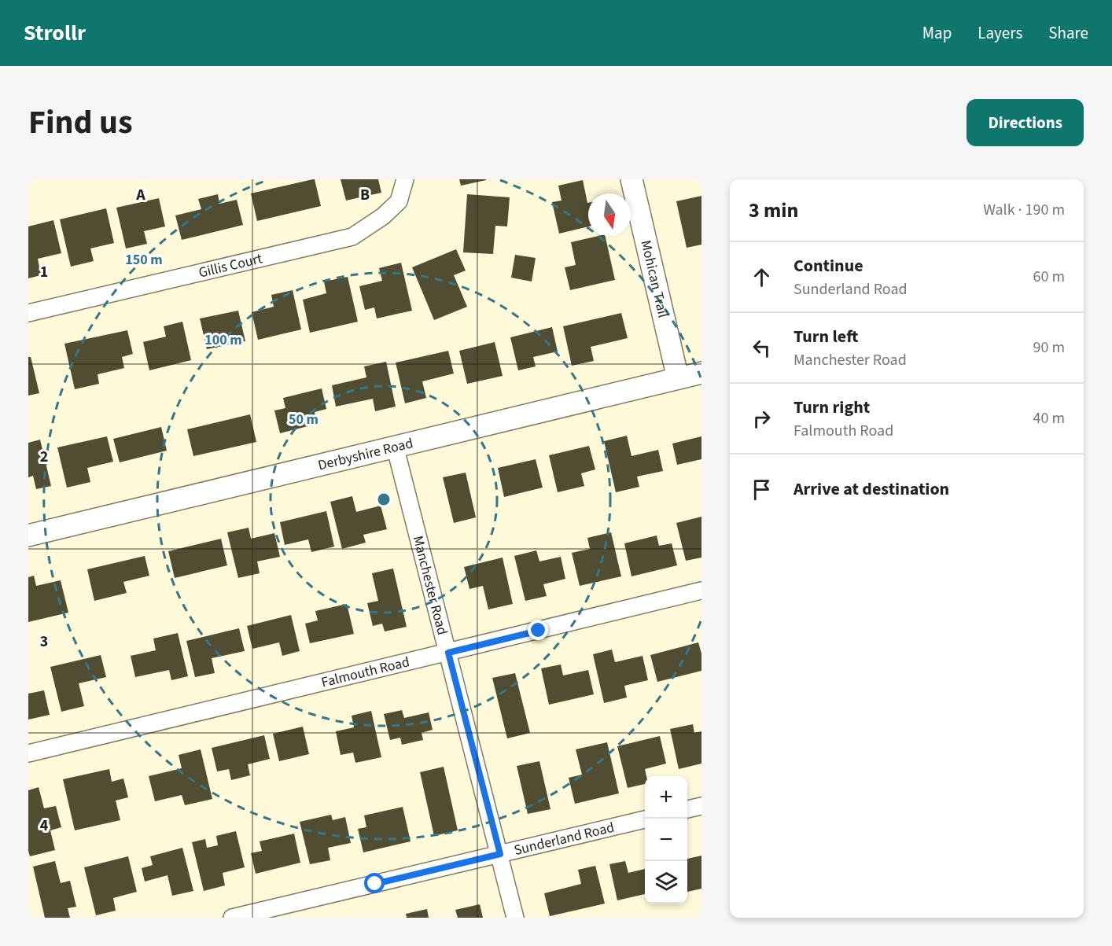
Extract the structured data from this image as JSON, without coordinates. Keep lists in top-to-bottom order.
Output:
{
  "streets": {
    "street": [
      "Gillis Court",
      "Mohican Trail",
      "Derbyshire Road",
      "Manchester Road",
      "Falmouth Road",
      "Sunderland Road"
    ]
  },
  "crossings": [
    ["Mohican Trail", "Derbyshire Road"],
    ["Derbyshire Road", "Manchester Road"],
    ["Manchester Road", "Falmouth Road"],
    ["Manchester Road", "Sunderland Road"]
  ],
  "north": "bottom",
  "page": {
    "header": "Strollr",
    "nav": ["Map", "Layers", "Share"],
    "title": "Find us",
    "buttons": "Directions",
    "heading": ["3 min", "Walk · 190 m"],
    "list": [
      ["Continue", "Sunderland Road", "60 m"],
      ["Turn left", "Manchester Road", "90 m"],
      ["Turn right", "Falmouth Road", "40 m"],
      "Arrive at destination"
    ],
    "map_buttons": ["+", "−"]
  },
  "grid": {
    "columns": ["A", "B"],
    "rows": [
      "1",
      "2",
      "3",
      "4"
    ]
  },
  "rings": ["150 m", "100 m", "50 m"]
}
